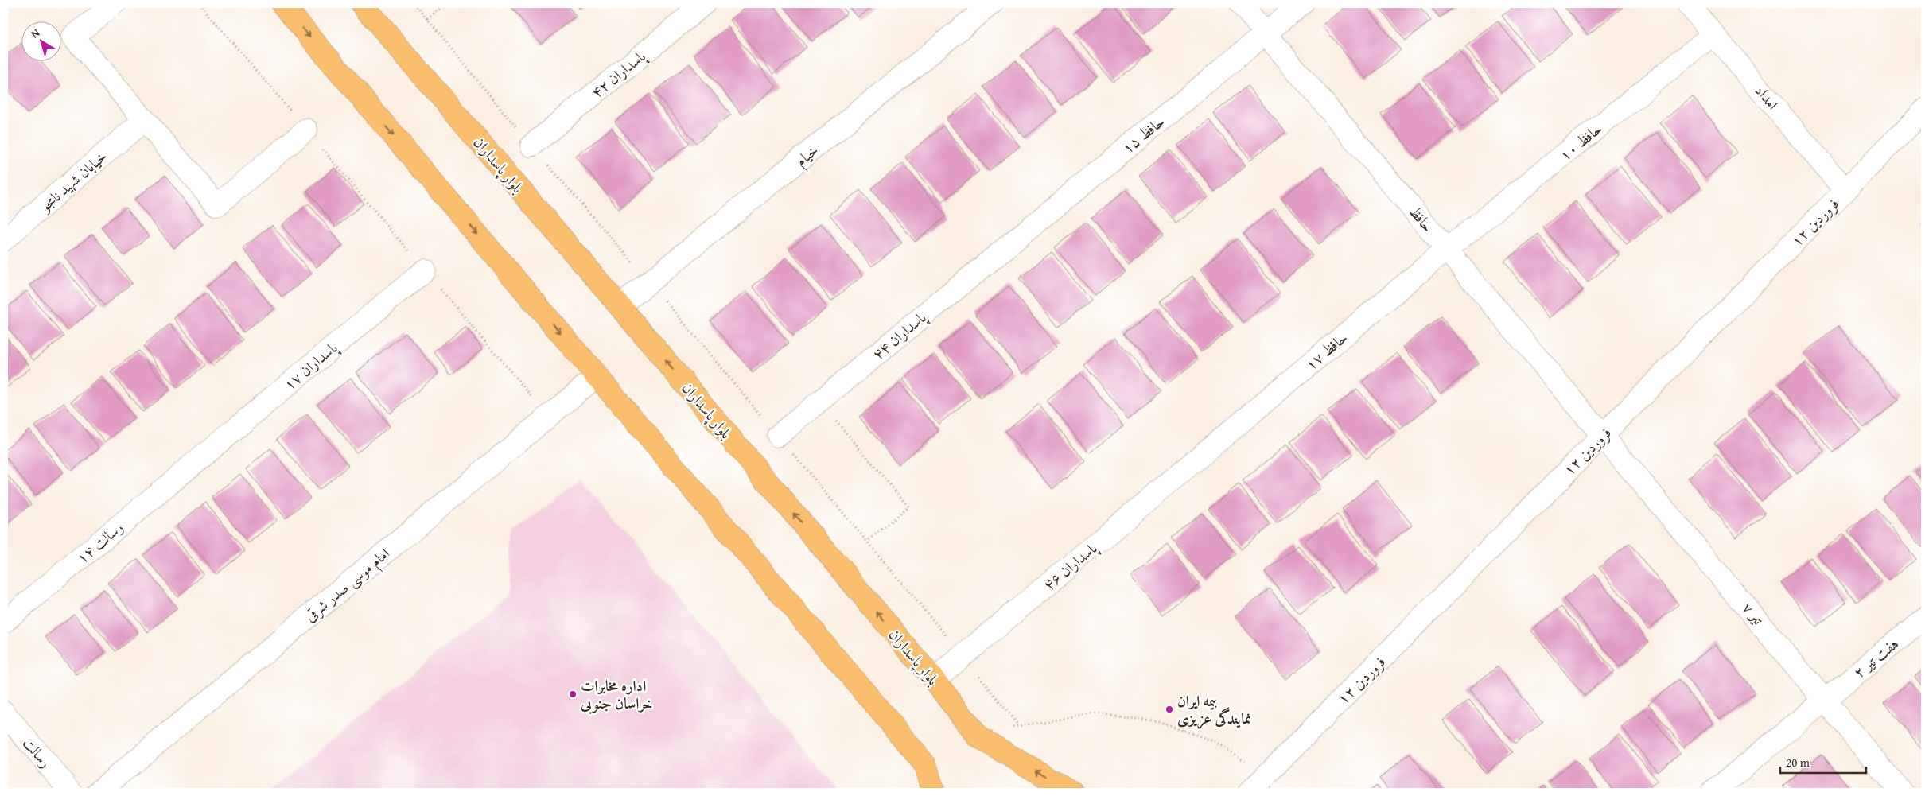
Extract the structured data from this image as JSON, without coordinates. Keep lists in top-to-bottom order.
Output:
{
  "streets": {
    "main road": ["بلوار پاسداران"],
    "street": [
      "پاسداران ۴۲",
      "امداد",
      "حافظ ۱۵",
      "حافظ ۱۰",
      "خیام",
      "خیابان شهید نامجو",
      "حافظ",
      "۱۲ فروردین",
      "پاسداران ۴۴",
      "حافظ ۱۷",
      "پاسداران ۱۷",
      "رسالت ۱۴",
      "پاسداران ۴۶",
      "امام موسی صدر شرقی",
      "۷ تیر",
      "هفت تیر ۲",
      "رسالت"
    ]
  },
  "crossings": [
    ["امداد", "حافظ ۱۰"],
    ["امداد", "۱۲ فروردین"],
    ["حافظ ۱۵", "حافظ"],
    ["حافظ ۱۵", "پاسداران ۴۴"],
    ["حافظ ۱۰", "حافظ"],
    ["حافظ ۱۰", "حافظ ۱۷"],
    ["خیام", "بلوار پاسداران"],
    ["بلوار پاسداران", "پاسداران ۴۶"],
    ["حافظ", "۱۲ فروردین"],
    ["حافظ", "حافظ ۱۷"],
    ["حافظ", "۷ تیر"],
    ["۱۲ فروردین", "۷ تیر"],
    ["حافظ ۱۷", "پاسداران ۴۶"],
    ["پاسداران ۱۷", "رسالت ۱۴"],
    ["۷ تیر", "هفت تیر ۲"]
  ],
  "places": ["اداره مخابرات خراسان جنوبی", "بیمه ایران نمایندگی عزیزی"],
  "scale_bar": "20 m",
  "north": "top left"
}
